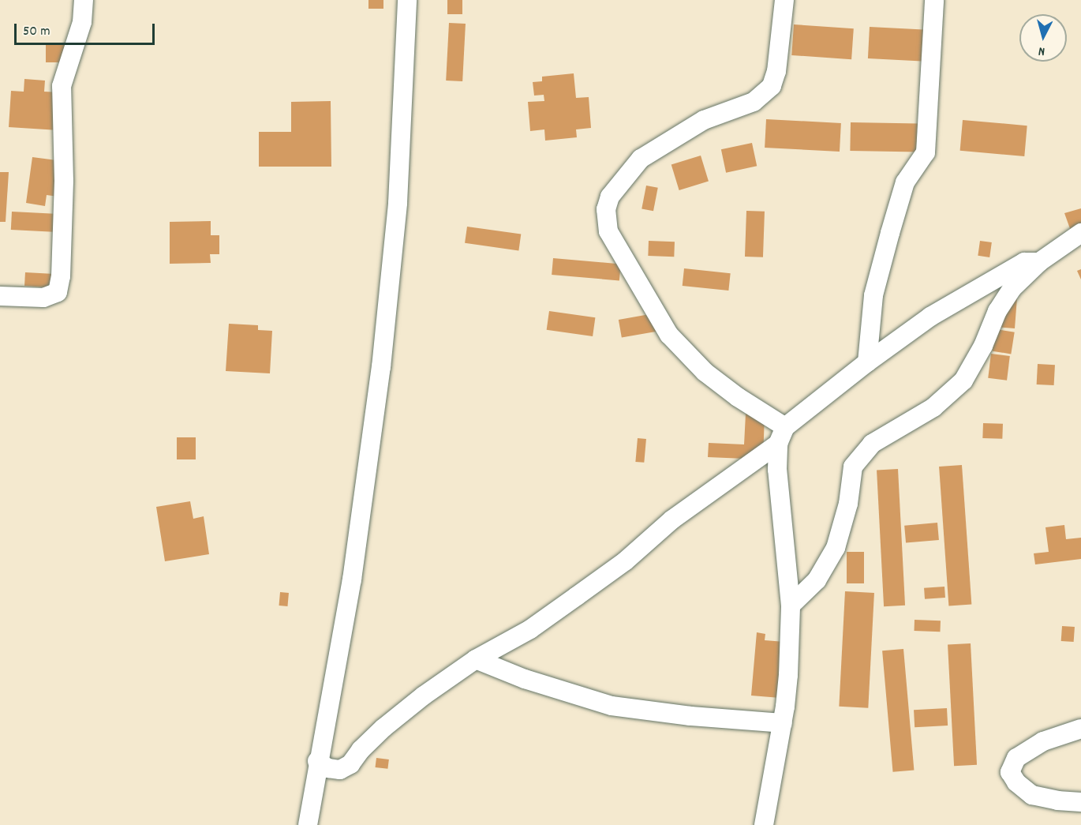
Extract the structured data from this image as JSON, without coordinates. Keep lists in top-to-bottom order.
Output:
{
  "scale_bar": "50 m",
  "north": "bottom"
}
